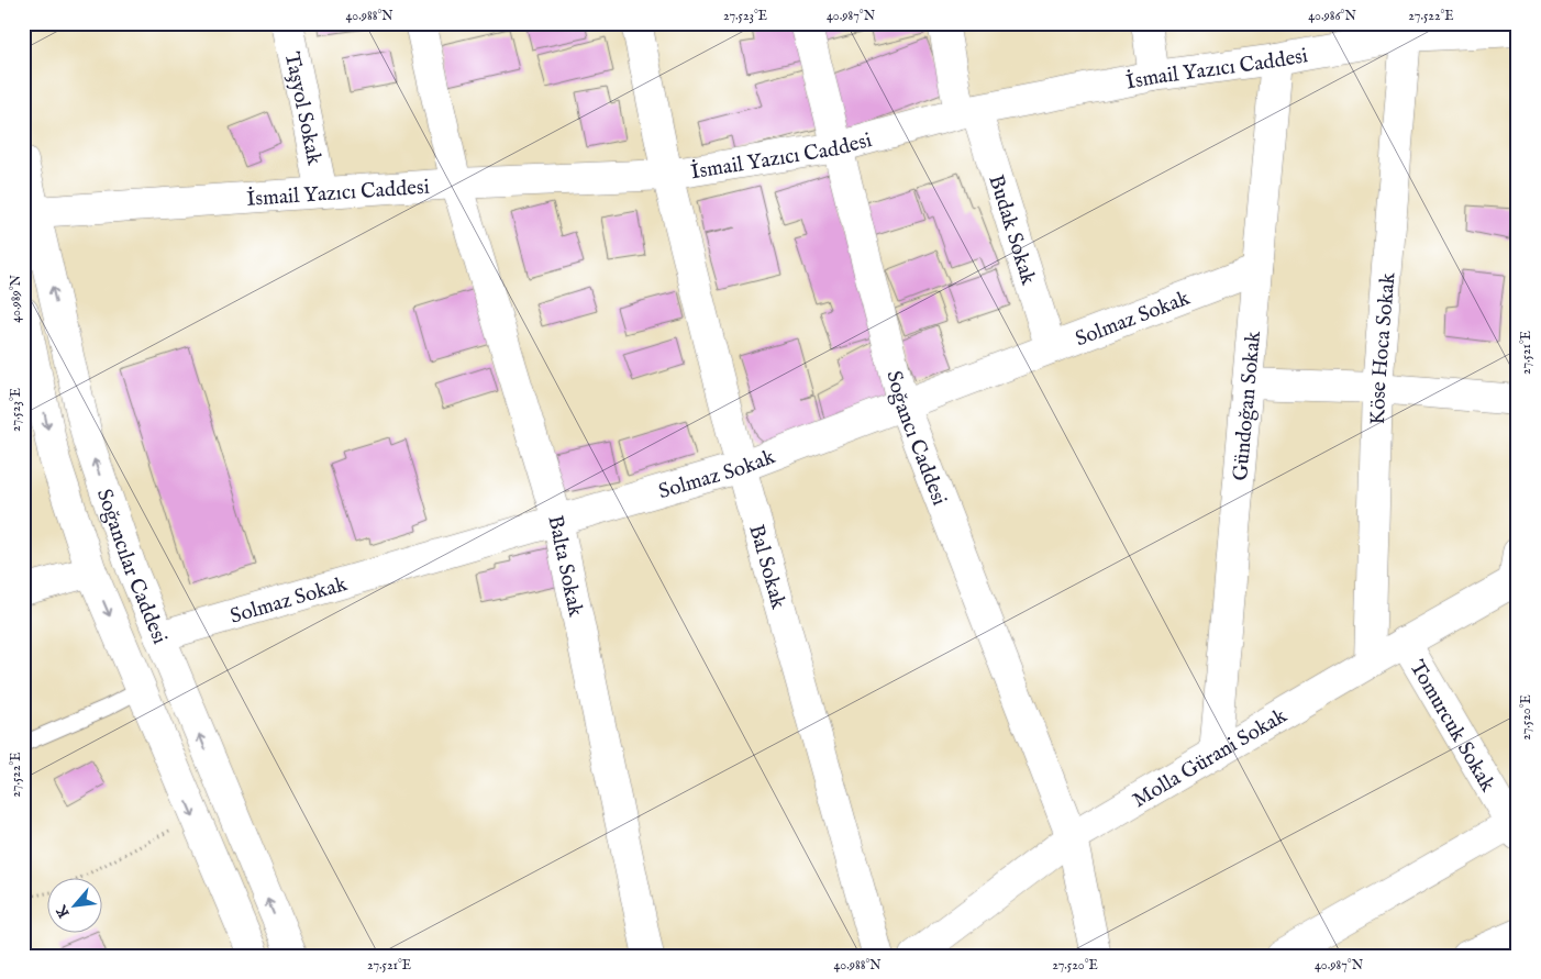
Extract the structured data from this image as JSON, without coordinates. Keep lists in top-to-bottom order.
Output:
{
  "streets": {
    "street": [
      "İsmail Yazıcı Caddesi",
      "Taşyol Sokak",
      "Budak Sokak",
      "Solmaz Sokak",
      "Köse Hoca Sokak",
      "Gündoğan Sokak",
      "Soğancı Caddesi",
      "Soğancılar Caddesi",
      "Balta Sokak",
      "Bal Sokak",
      "Tomurcuk Sokak",
      "Molla Gürani Sokak"
    ]
  },
  "crossings": [
    ["İsmail Yazıcı Caddesi", "Taşyol Sokak"],
    ["İsmail Yazıcı Caddesi", "Budak Sokak"],
    ["İsmail Yazıcı Caddesi", "Köse Hoca Sokak"],
    ["İsmail Yazıcı Caddesi", "Gündoğan Sokak"],
    ["İsmail Yazıcı Caddesi", "Soğancı Caddesi"],
    ["İsmail Yazıcı Caddesi", "Soğancılar Caddesi"],
    ["İsmail Yazıcı Caddesi", "Balta Sokak"],
    ["İsmail Yazıcı Caddesi", "Bal Sokak"],
    ["Budak Sokak", "Solmaz Sokak"],
    ["Solmaz Sokak", "Gündoğan Sokak"],
    ["Solmaz Sokak", "Soğancı Caddesi"],
    ["Solmaz Sokak", "Soğancılar Caddesi"],
    ["Solmaz Sokak", "Balta Sokak"],
    ["Solmaz Sokak", "Bal Sokak"],
    ["Köse Hoca Sokak", "Molla Gürani Sokak"],
    ["Gündoğan Sokak", "Molla Gürani Sokak"],
    ["Soğancı Caddesi", "Molla Gürani Sokak"],
    ["Tomurcuk Sokak", "Molla Gürani Sokak"]
  ],
  "north": "bottom left",
  "coordinates": [
    "40.988°N",
    "27.523°E",
    "40.987°N",
    "40.986°N",
    "27.522°E",
    "40.989°N",
    "27.521°E",
    "27.520°E"
  ]
}
